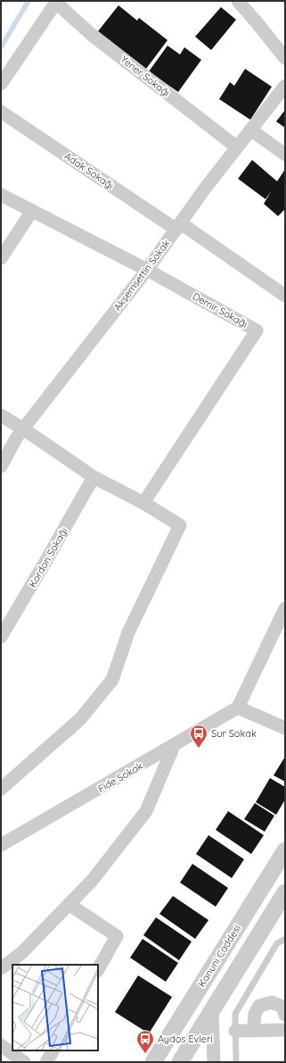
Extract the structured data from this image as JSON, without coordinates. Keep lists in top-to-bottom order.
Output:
{
  "streets": {
    "street": [
      "Yener Sokağı",
      "Adak Sokağı",
      "Akşemsettin Sokak",
      "Demir Sokağı",
      "Kordon Sokağı",
      "Fide Sokak",
      "Kanuni Caddesi"
    ]
  },
  "crossings": [
    ["Yener Sokağı", "Akşemsettin Sokak"],
    ["Adak Sokağı", "Akşemsettin Sokak"],
    ["Akşemsettin Sokak", "Demir Sokağı"]
  ],
  "places": {
    "bus stop": ["Sur Sokak", "Aydos Evleri"]
  }
}
